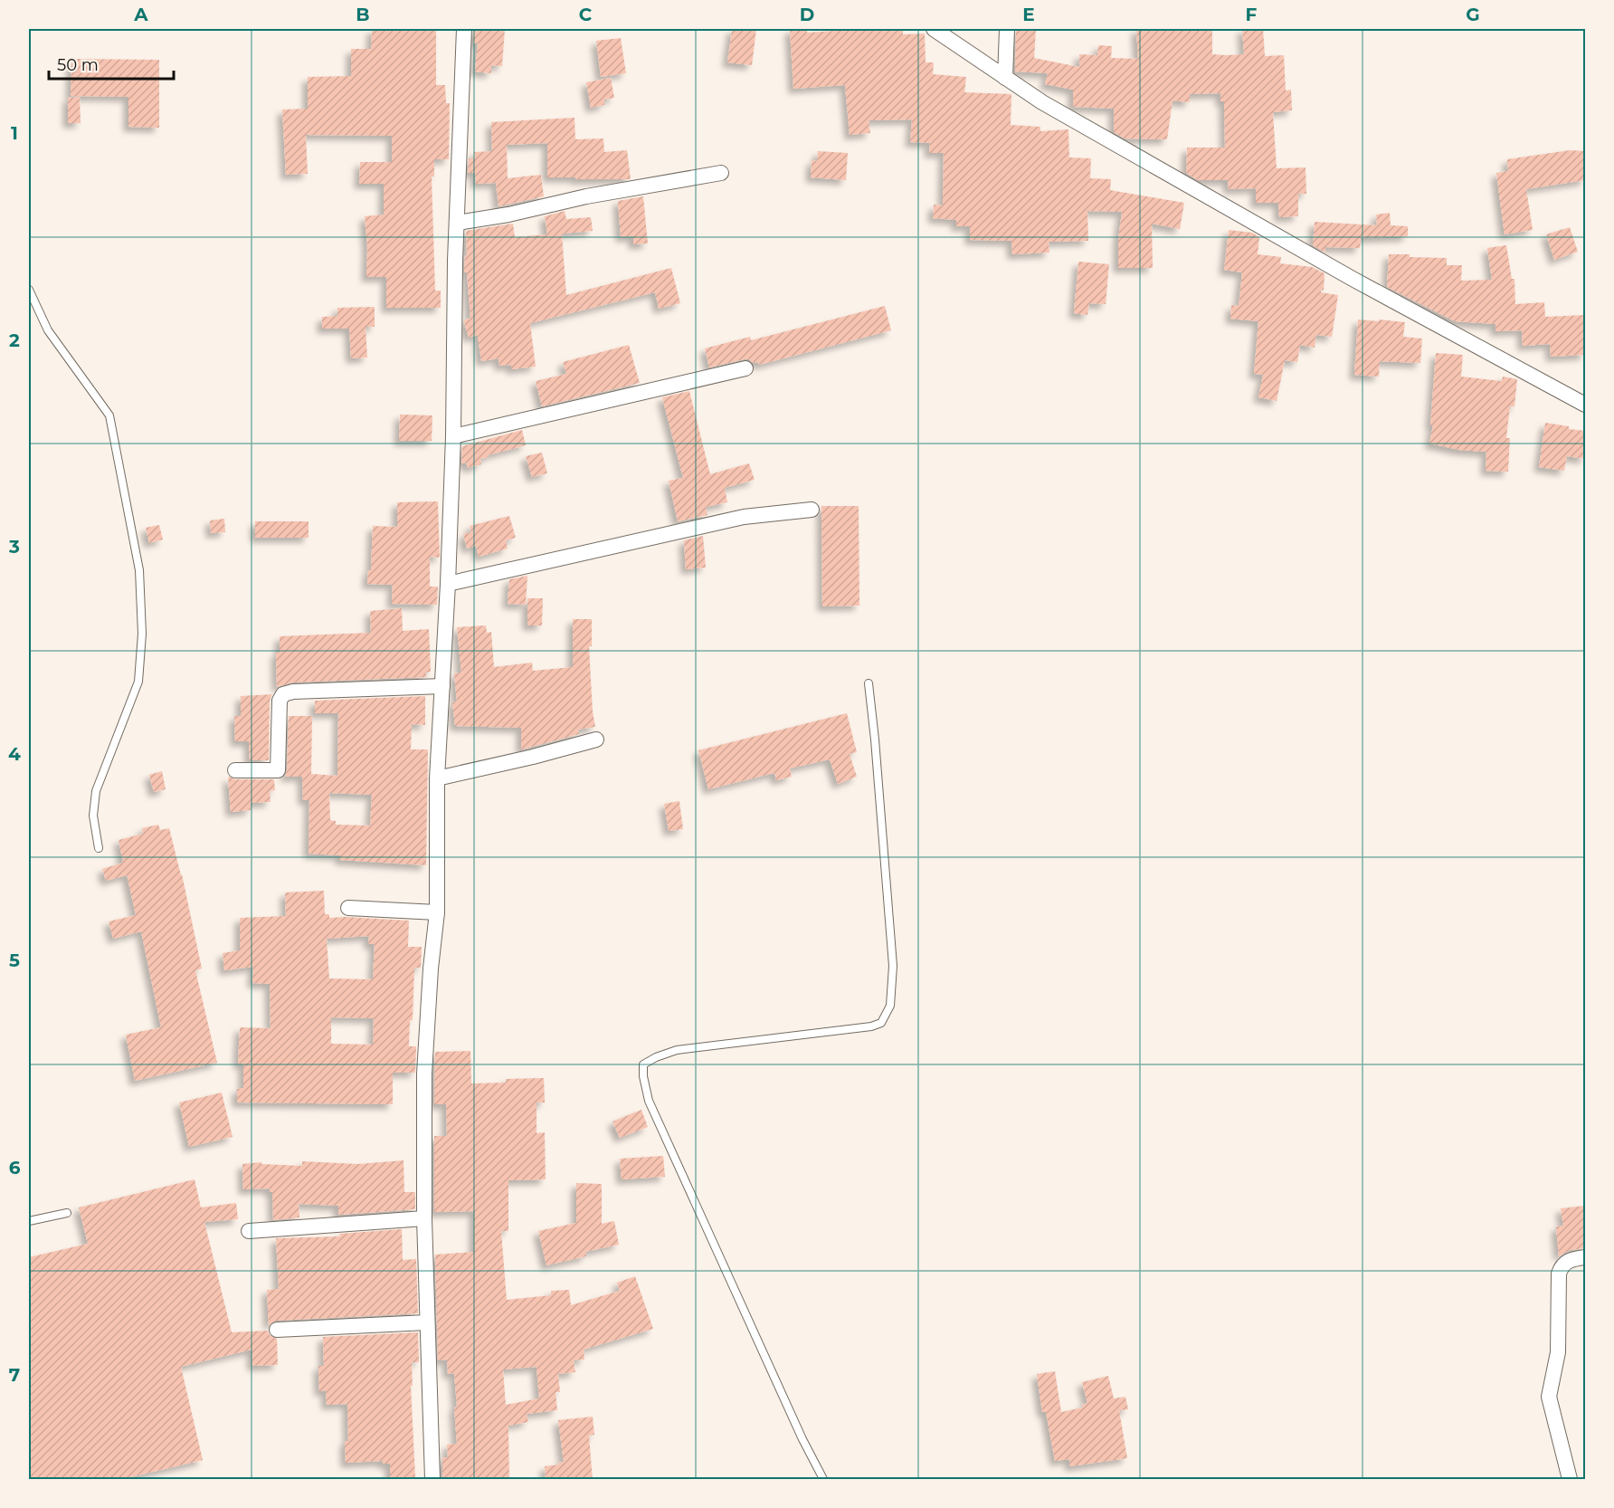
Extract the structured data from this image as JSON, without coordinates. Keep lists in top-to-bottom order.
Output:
{
  "scale_bar": "50 m",
  "grid": {
    "columns": [
      "A",
      "B",
      "C",
      "D",
      "E",
      "F",
      "G"
    ],
    "rows": [
      "1",
      "2",
      "3",
      "4",
      "5",
      "6",
      "7"
    ]
  }
}
